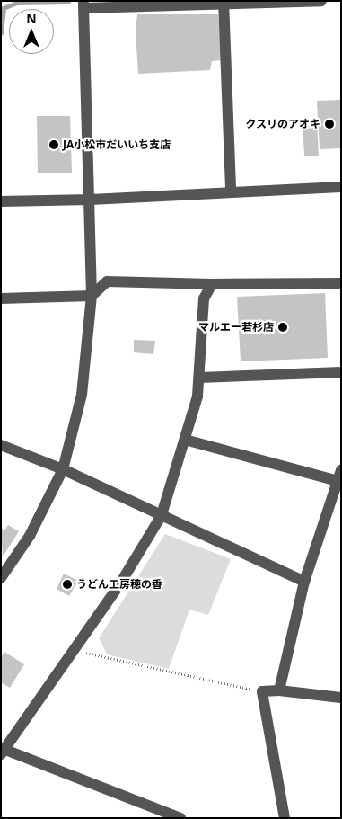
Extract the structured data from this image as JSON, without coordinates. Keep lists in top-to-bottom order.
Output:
{
  "places": [
    "クスリのアオキ",
    "JA小松市だいいち支店",
    "マルエー若杉店",
    "うどん工房穂の香"
  ],
  "north": "top"
}
